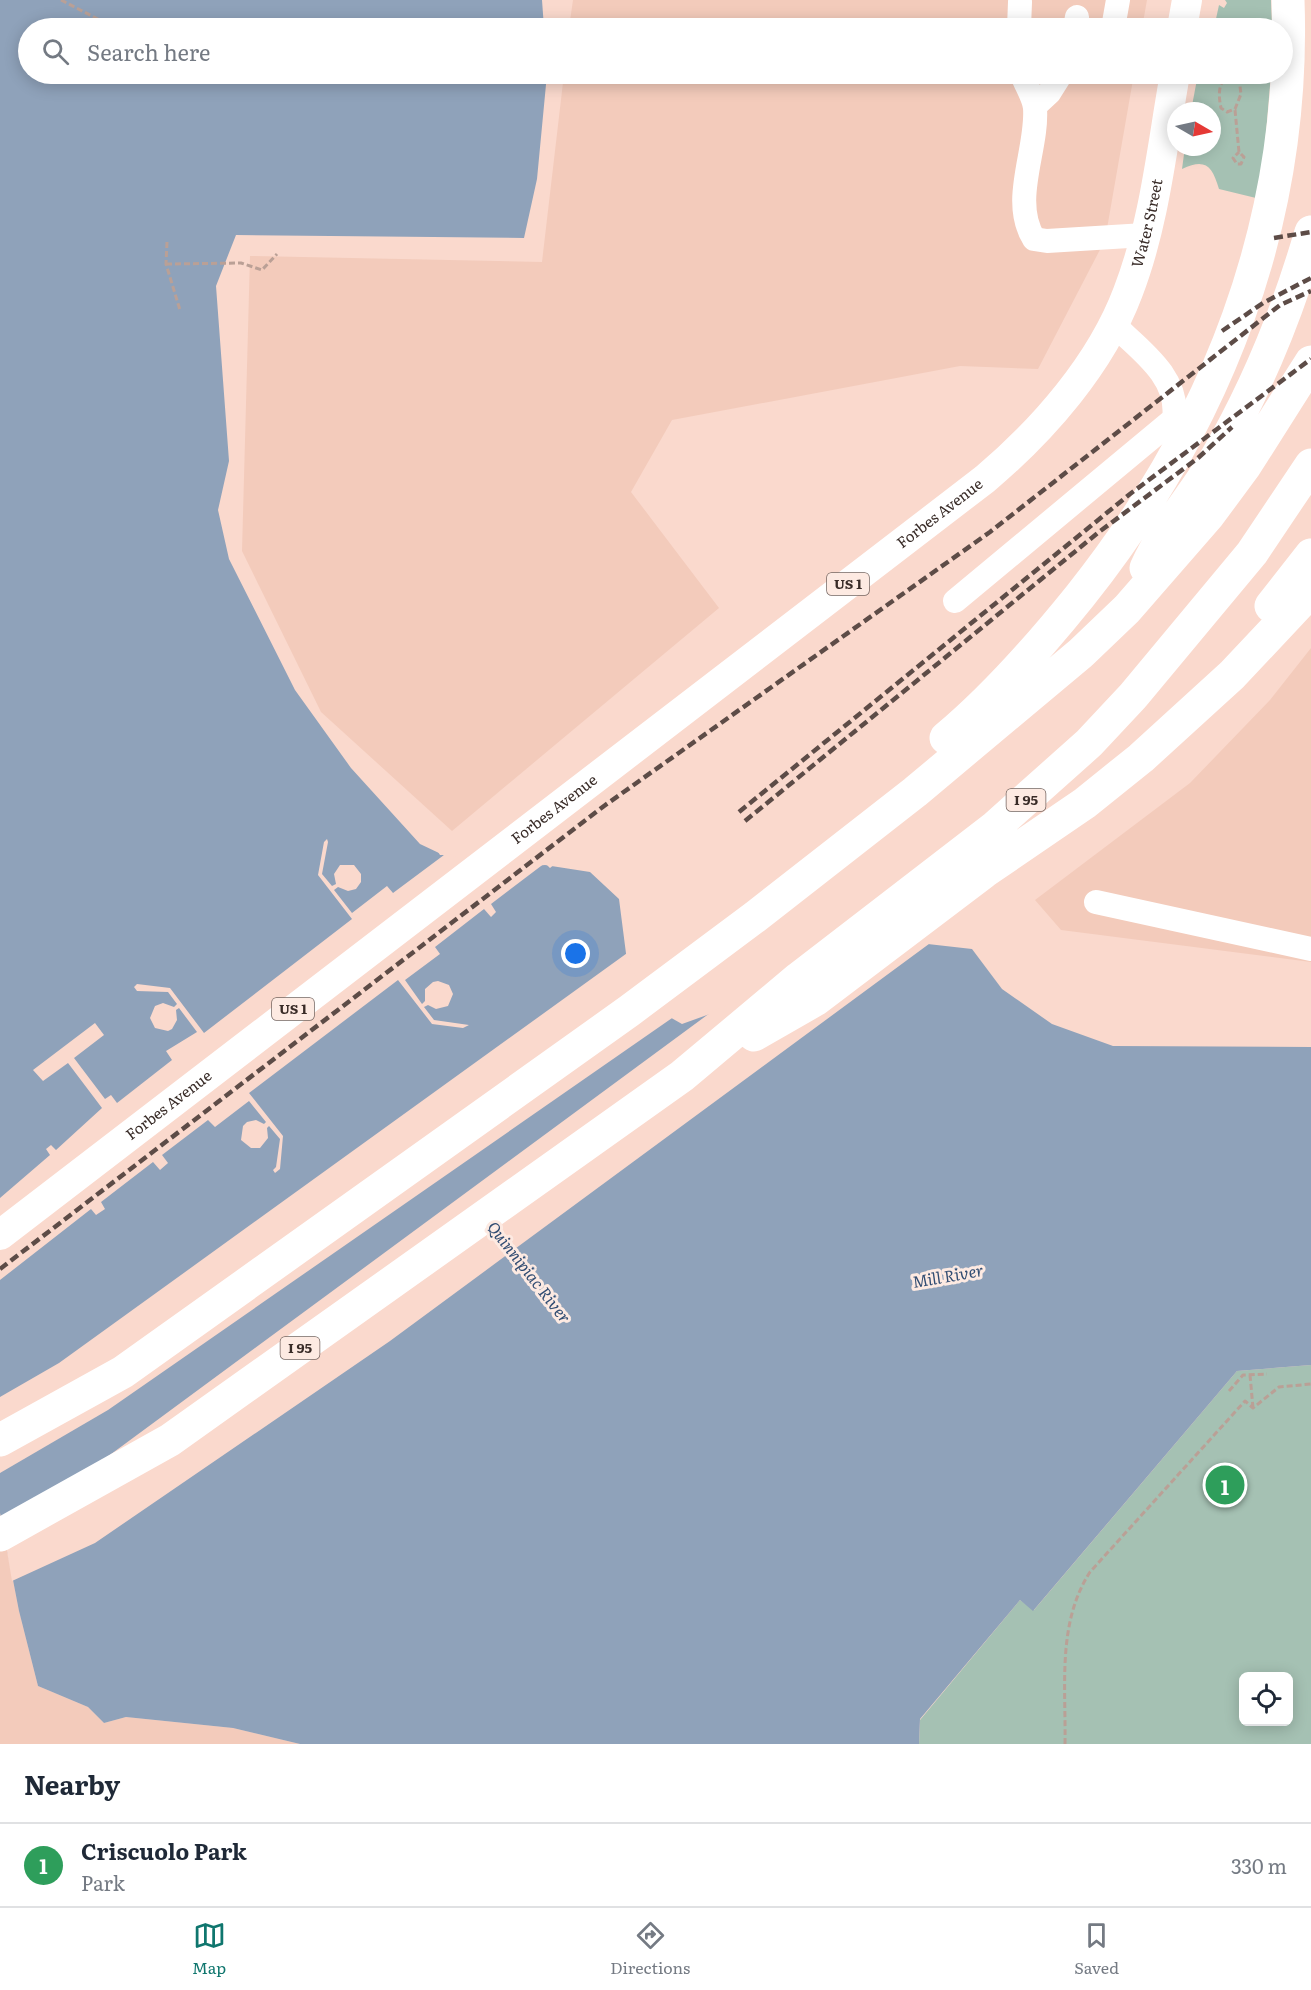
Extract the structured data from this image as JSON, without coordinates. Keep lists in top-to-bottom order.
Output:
{
  "streets": {
    "highway": ["I 95"],
    "main road": ["Water Street", "Forbes Avenue", "US 1"]
  },
  "crossings": [
    ["Water Street", "Forbes Avenue"]
  ],
  "water": ["Quinnipiac River", "Mill River"],
  "north": "right",
  "page": {
    "search": "Search here",
    "pins": "1",
    "heading": "Nearby",
    "list": [
      {
        "mark": "1",
        "name": "Criscuolo Park",
        "note": "Park",
        "value": "330 m"
      }
    ],
    "nav": ["Map", "Directions", "Saved"]
  }
}
